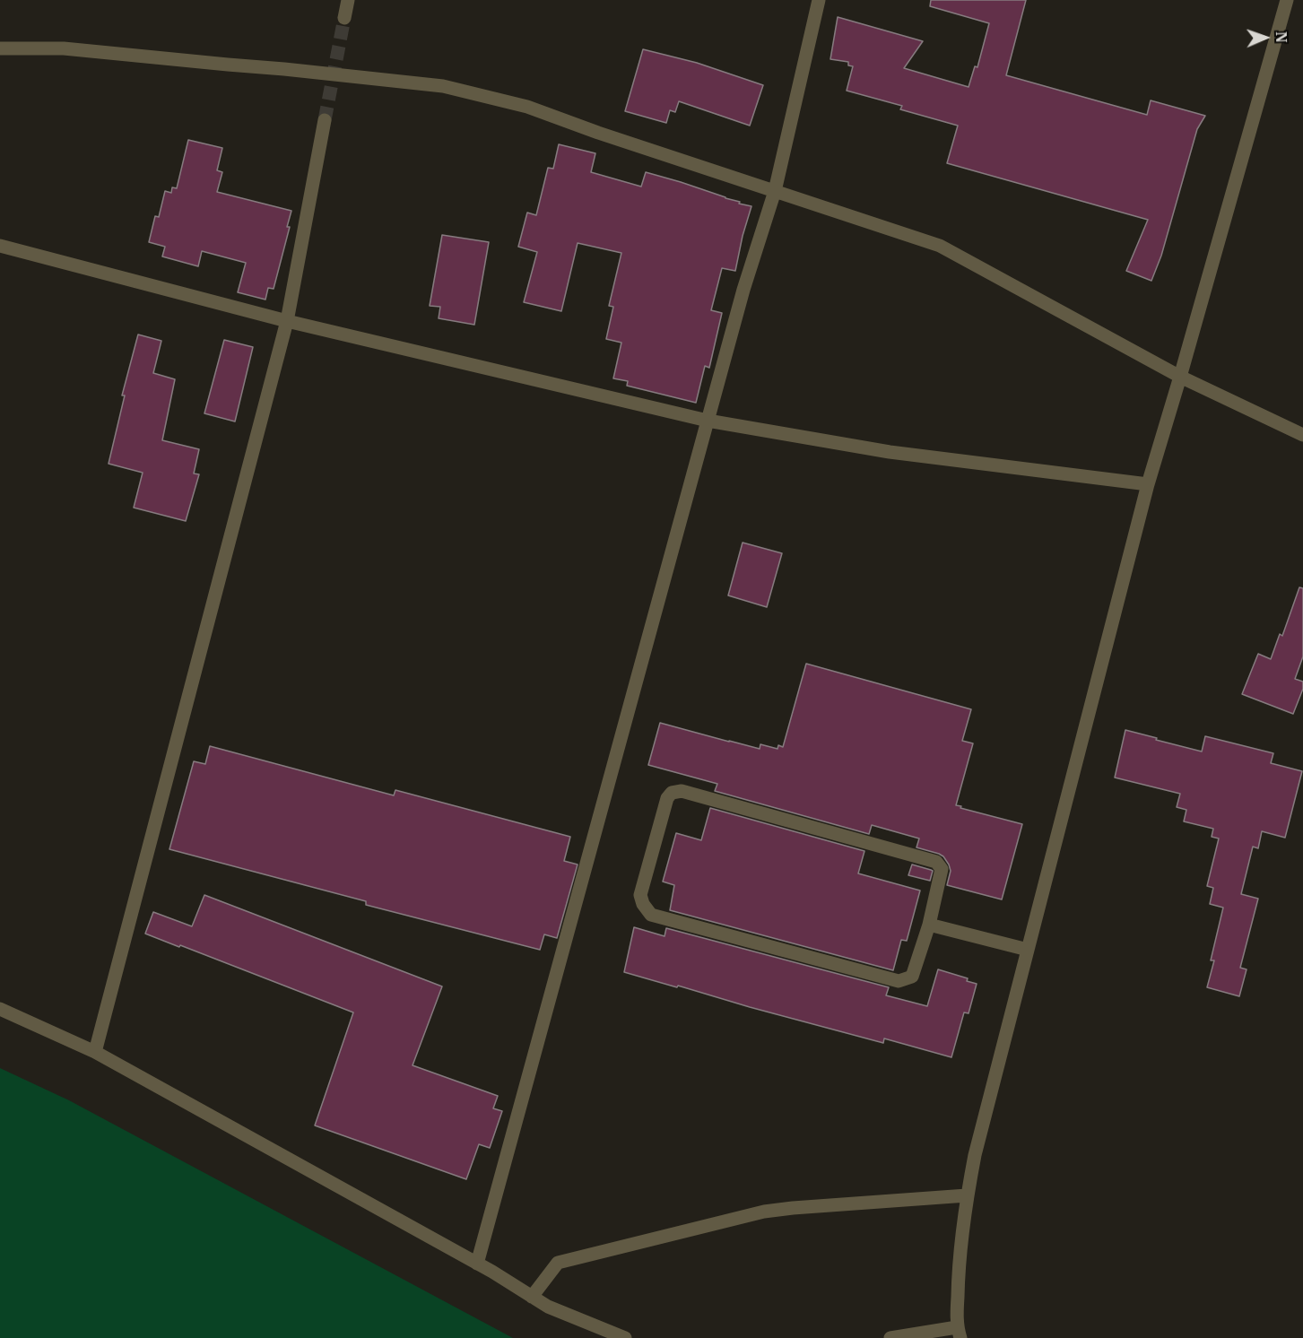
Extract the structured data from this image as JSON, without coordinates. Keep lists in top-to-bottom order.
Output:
{
  "north": "right"
}
